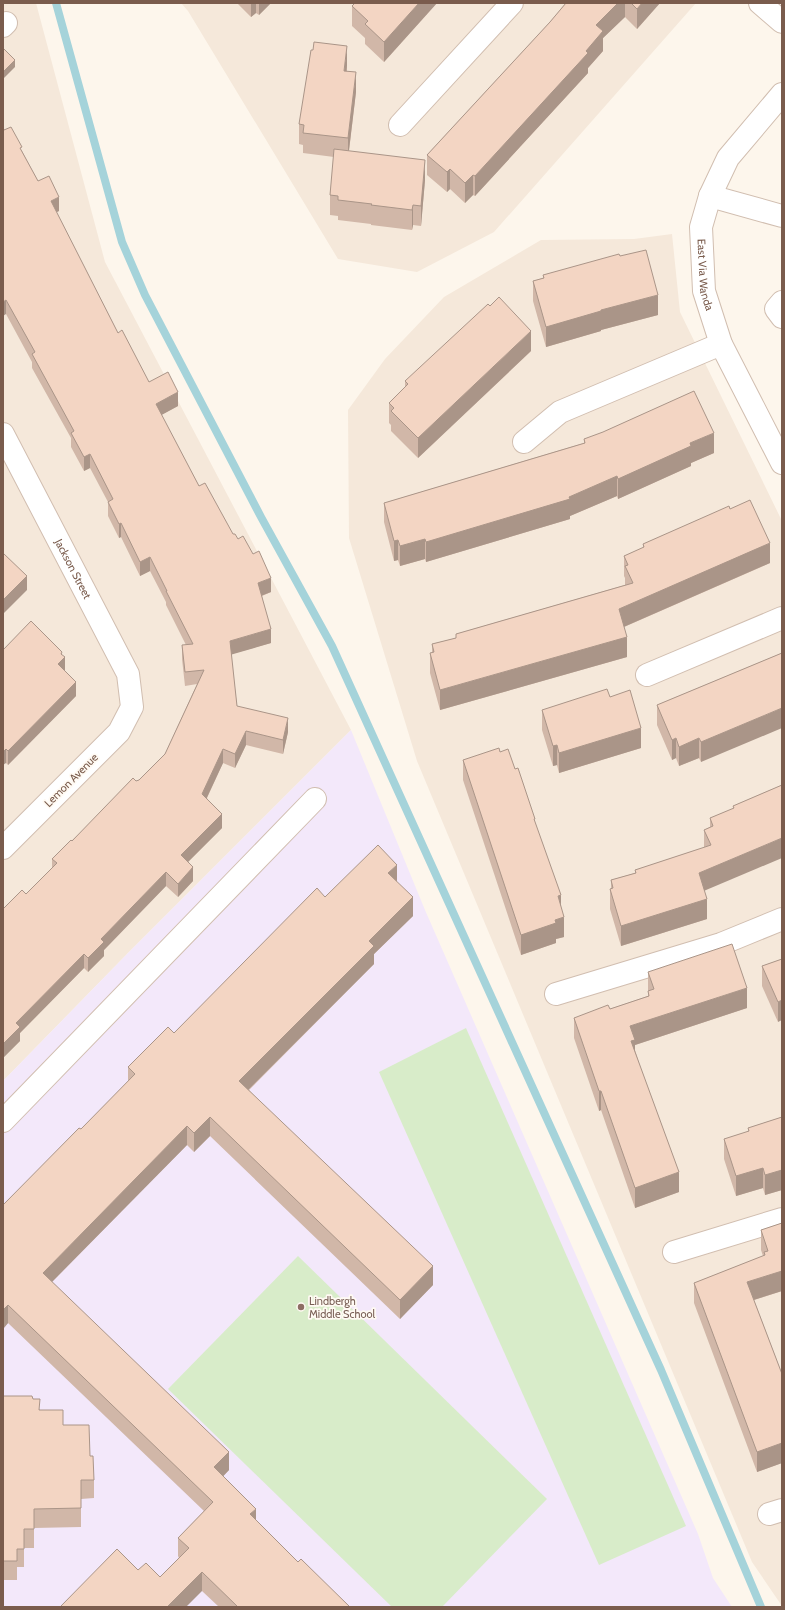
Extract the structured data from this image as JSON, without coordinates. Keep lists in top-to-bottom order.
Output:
{
  "streets": {
    "street": ["East Via Wanda", "Jackson Street", "Lemon Avenue"]
  },
  "crossings": [
    ["Jackson Street", "Lemon Avenue"]
  ],
  "places": ["Lindbergh Middle School"]
}
